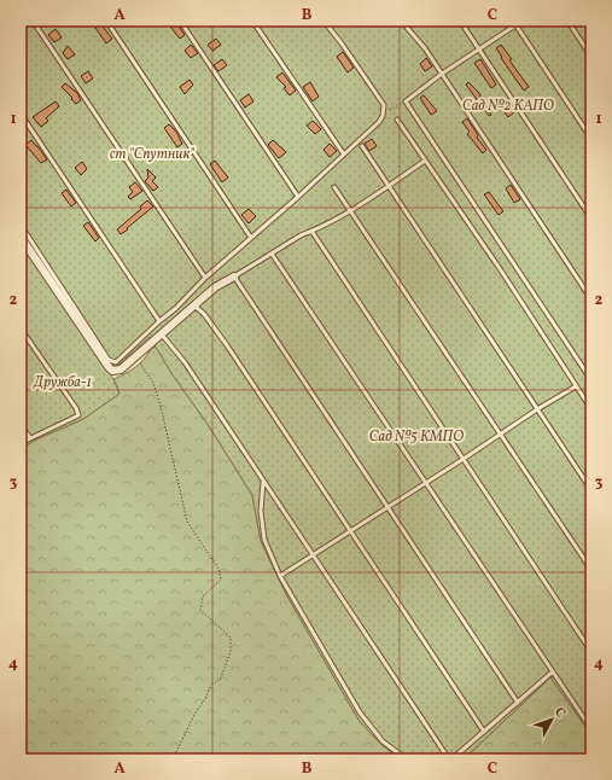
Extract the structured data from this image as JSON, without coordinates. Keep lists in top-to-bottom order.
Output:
{
  "parks": [
    "Сад №2 КАПО",
    "ст \"Спутник\"",
    "Дружба-1",
    "Сад №5 КМПО"
  ],
  "north": "top right",
  "grid": {
    "columns": ["A", "B", "C"],
    "rows": [
      "1",
      "2",
      "3",
      "4"
    ]
  }
}
